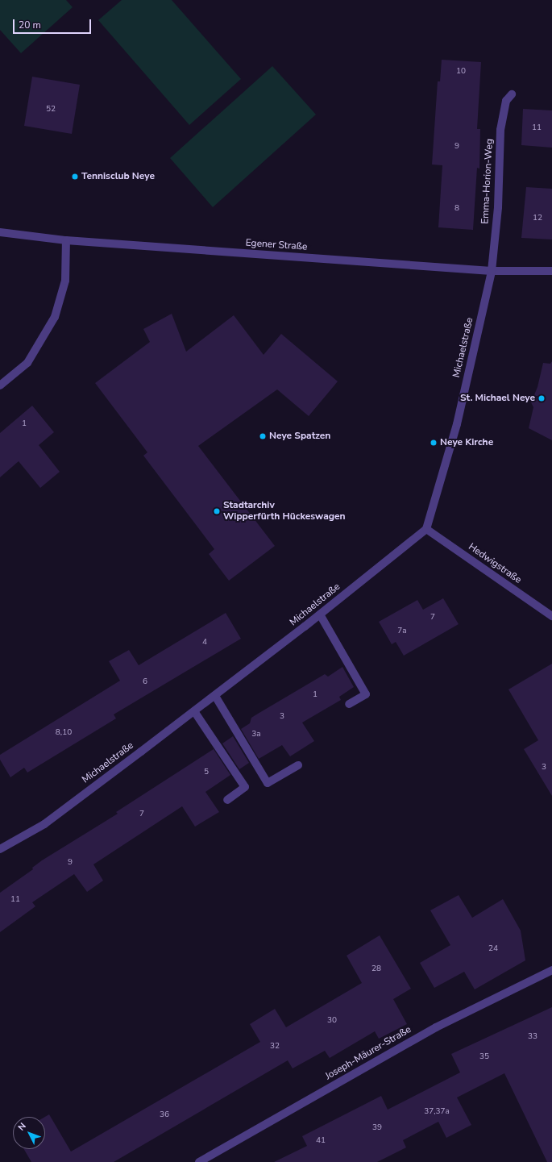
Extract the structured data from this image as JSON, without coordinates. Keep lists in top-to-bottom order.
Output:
{
  "streets": {
    "street": [
      "Emma-Horion-Weg",
      "Egener Straße",
      "Michaelstraße",
      "Hedwigstraße",
      "Joseph-Mäurer-Straße"
    ]
  },
  "crossings": [
    ["Emma-Horion-Weg", "Egener Straße"],
    ["Emma-Horion-Weg", "Michaelstraße"],
    ["Egener Straße", "Michaelstraße"],
    ["Michaelstraße", "Hedwigstraße"]
  ],
  "places": [
    "Tennisclub Neye",
    "St. Michael Neye",
    "Neye Spatzen",
    "Neye Kirche",
    "Stadtarchiv Wipperfürth Hückeswagen"
  ],
  "house_numbers": [
    "10",
    "52",
    "11",
    "9",
    "8",
    "12",
    "1",
    "7",
    "7a",
    "4",
    "6",
    "1",
    "3",
    "8,10",
    "3a",
    "3",
    "5",
    "7",
    "9",
    "11",
    "24",
    "28",
    "30",
    "33",
    "32",
    "35",
    "37,37a",
    "36",
    "39",
    "41"
  ],
  "scale_bar": "20 m",
  "north": "top left"
}
